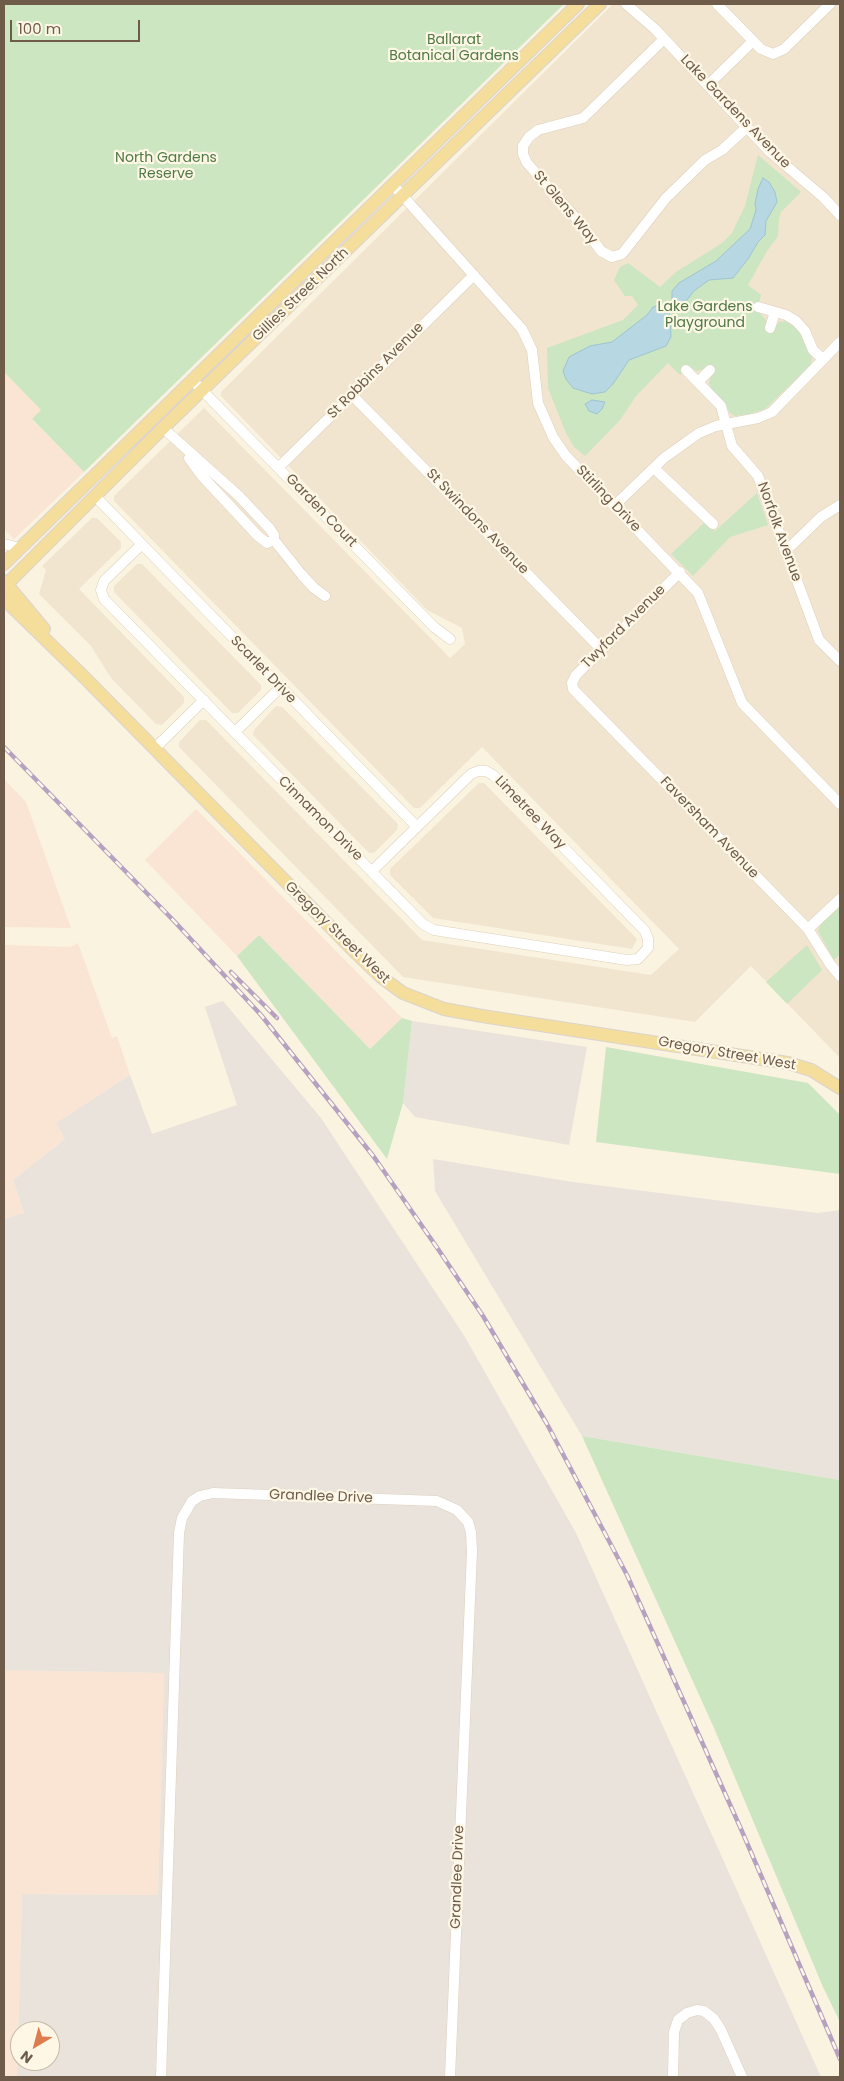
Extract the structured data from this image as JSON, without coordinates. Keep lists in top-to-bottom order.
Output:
{
  "streets": {
    "main road": ["Gillies Street North", "Gregory Street West"],
    "street": [
      "Lake Gardens Avenue",
      "St Glens Way",
      "St Robbins Avenue",
      "Stirling Drive",
      "Garden Court",
      "St Swindons Avenue",
      "Norfolk Avenue",
      "Twyford Avenue",
      "Scarlet Drive",
      "Limetree Way",
      "Cinnamon Drive",
      "Faversham Avenue",
      "Grandlee Drive"
    ]
  },
  "crossings": [
    ["Lake Gardens Avenue", "St Glens Way"],
    ["Gillies Street North", "Stirling Drive"],
    ["Gillies Street North", "Garden Court"],
    ["Gillies Street North", "Scarlet Drive"],
    ["Gillies Street North", "Gregory Street West"],
    ["St Robbins Avenue", "Stirling Drive"],
    ["St Robbins Avenue", "Garden Court"],
    ["St Robbins Avenue", "St Swindons Avenue"],
    ["Stirling Drive", "Twyford Avenue"],
    ["St Swindons Avenue", "Twyford Avenue"],
    ["Twyford Avenue", "Faversham Avenue"],
    ["Scarlet Drive", "Limetree Way"],
    ["Scarlet Drive", "Cinnamon Drive"],
    ["Limetree Way", "Cinnamon Drive"]
  ],
  "parks": ["Ballarat Botanical Gardens", "North Gardens Reserve", "Lake Gardens Playground"],
  "scale_bar": "100 m",
  "north": "bottom left"
}
